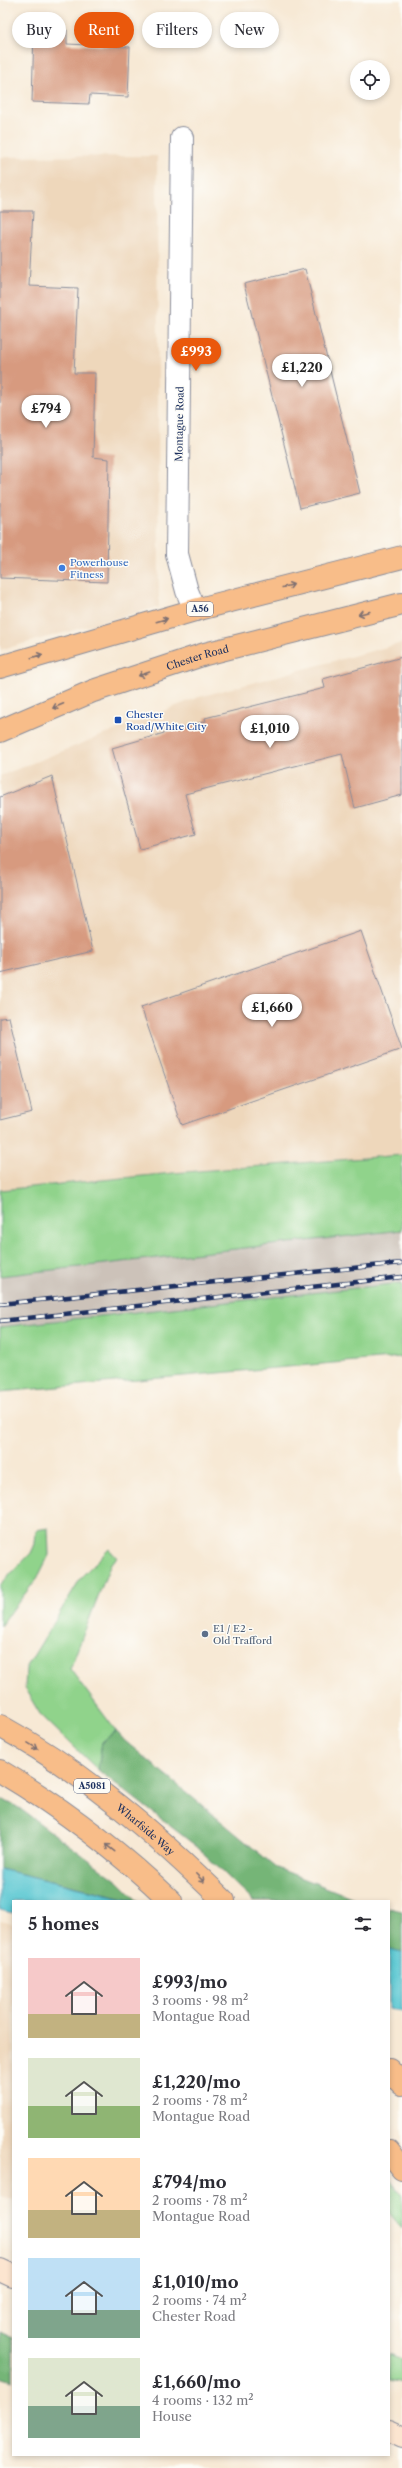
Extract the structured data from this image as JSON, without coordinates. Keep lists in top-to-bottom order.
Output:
{
  "streets": {
    "highway": [
      "A56",
      "Chester Road",
      "A5081",
      "Wharfside Way"
    ],
    "street": ["Montague Road"]
  },
  "crossings": [
    ["Montague Road", "A56"]
  ],
  "places": {
    "other": ["Powerhouse Fitness", "E1 / E2 - Old Trafford"],
    "transit": ["Chester Road/White City"]
  },
  "page": {
    "chip": [
      "Buy",
      "Rent",
      "Filters",
      "New"
    ],
    "price": [
      "£993",
      "£1,220",
      "£794",
      "£1,010",
      "£1,660"
    ],
    "heading": "5 homes",
    "list": [
      {
        "name": "£993/mo",
        "note": "3 rooms · 98 m² · Montague Road"
      },
      {
        "name": "£1,220/mo",
        "note": "2 rooms · 78 m² · Montague Road"
      },
      {
        "name": "£794/mo",
        "note": "2 rooms · 78 m² · Montague Road"
      },
      {
        "name": "£1,010/mo",
        "note": "2 rooms · 74 m² · Chester Road"
      },
      {
        "name": "£1,660/mo",
        "note": "4 rooms · 132 m² · House"
      }
    ]
  }
}
